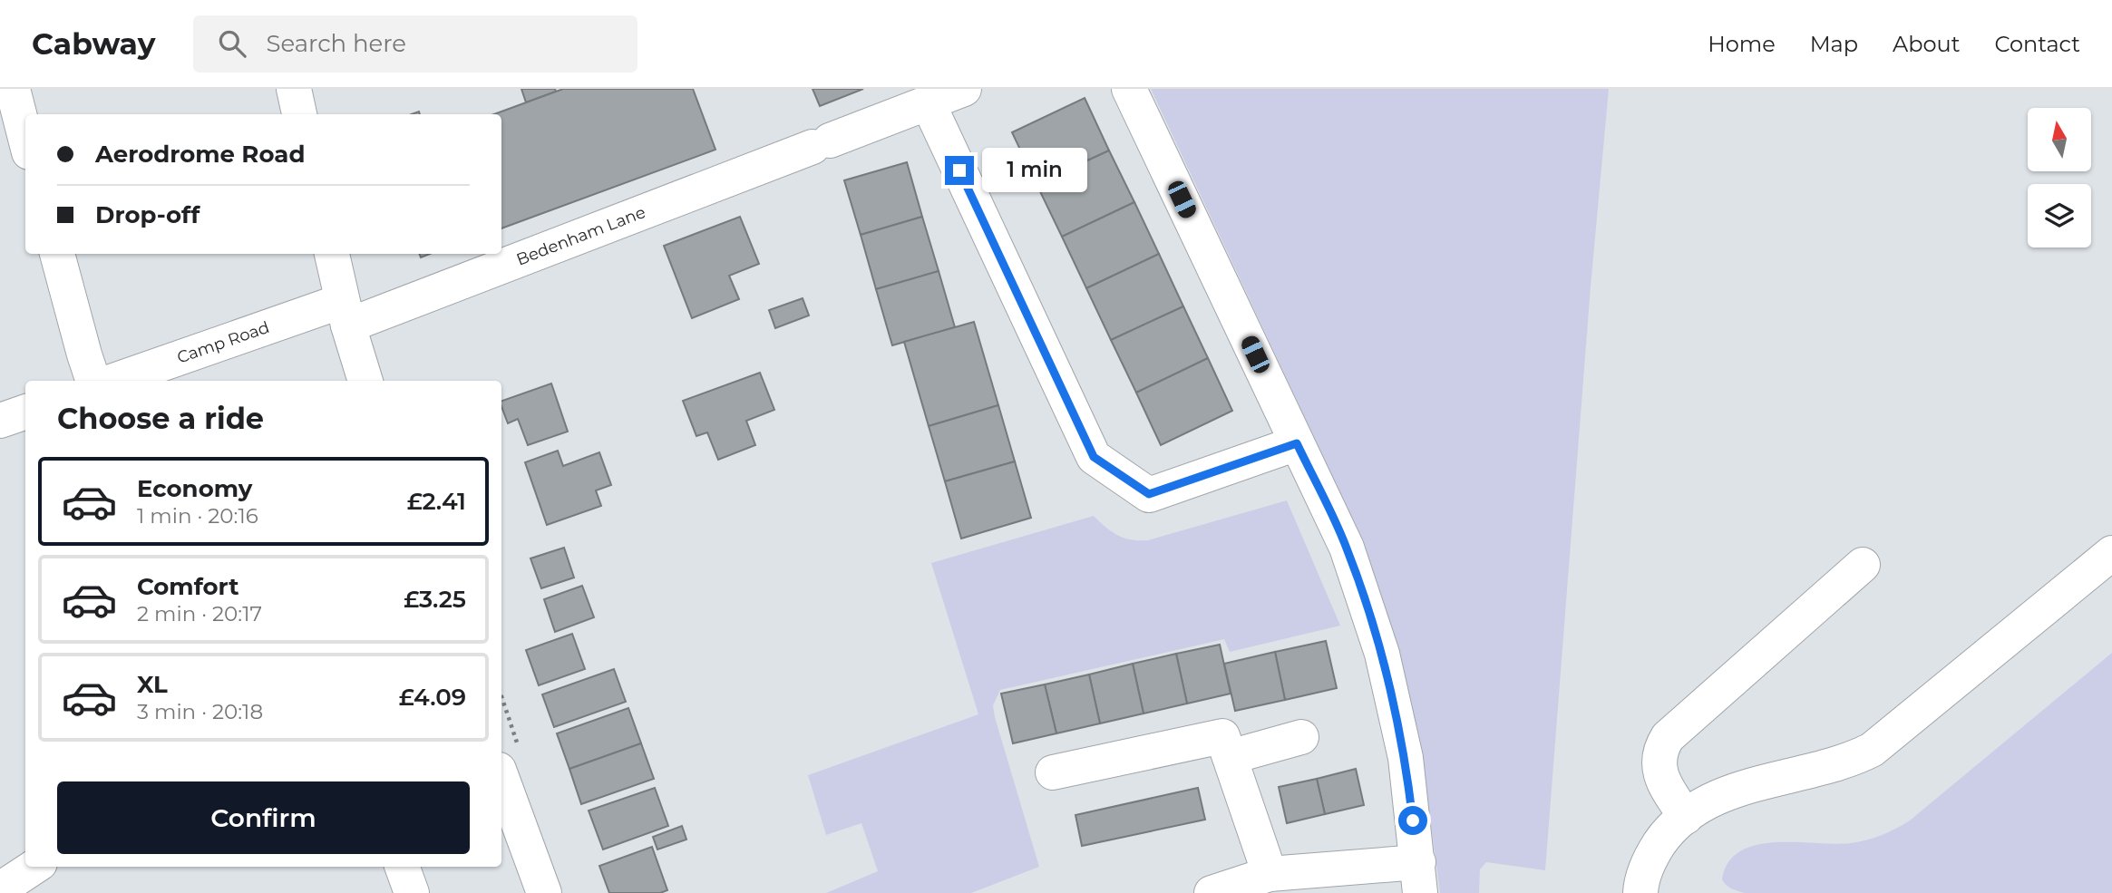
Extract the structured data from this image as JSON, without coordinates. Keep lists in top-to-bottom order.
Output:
{
  "streets": {
    "street": ["Bedenham Lane", "Camp Road"]
  },
  "crossings": [
    ["Bedenham Lane", "Camp Road"]
  ],
  "north": "top",
  "page": {
    "header": "Cabway",
    "search": "Search here",
    "nav": [
      "Home",
      "Map",
      "About",
      "Contact"
    ],
    "banner": ["Aerodrome Road", "Drop-off"],
    "bubble": "1 min",
    "heading": "Choose a ride",
    "list": [
      {
        "name": "Economy",
        "note": "1 min · 20:16",
        "value": "£2.41"
      },
      {
        "name": "Comfort",
        "note": "2 min · 20:17",
        "value": "£3.25"
      },
      {
        "name": "XL",
        "note": "3 min · 20:18",
        "value": "£4.09"
      }
    ],
    "buttons": "Confirm"
  }
}
